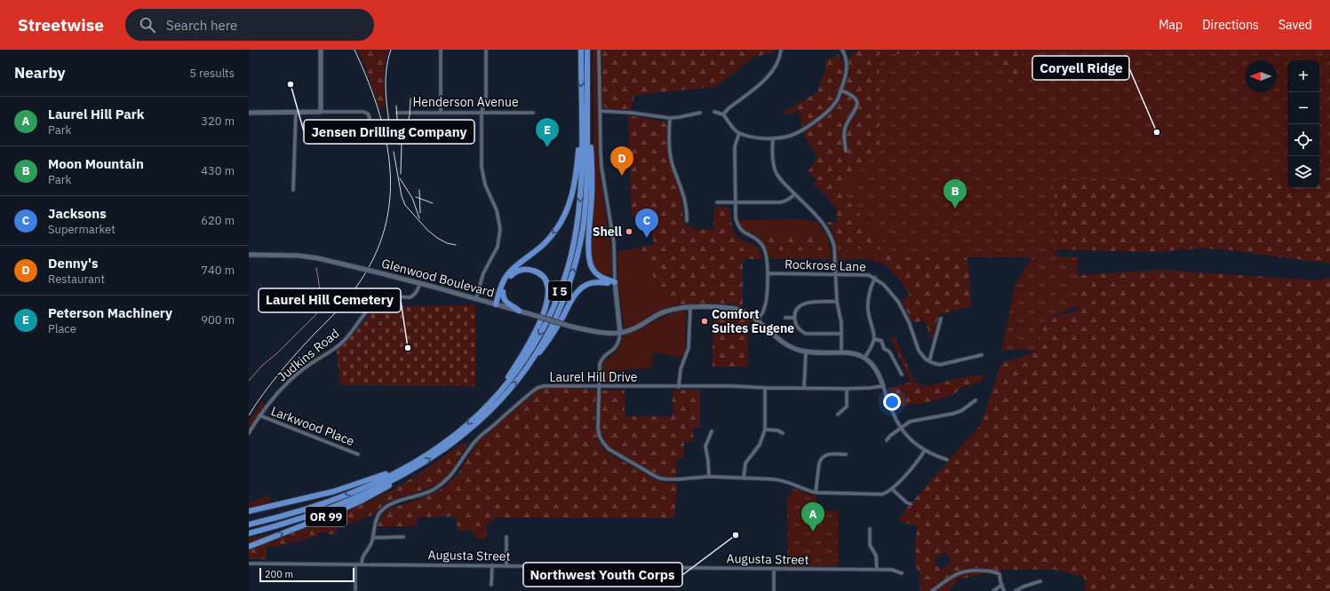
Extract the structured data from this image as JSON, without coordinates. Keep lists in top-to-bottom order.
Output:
{
  "streets": {
    "highway": ["I 5", "OR 99"],
    "street": [
      "Henderson Avenue",
      "Rockrose Lane",
      "Glenwood Boulevard",
      "Judkins Road",
      "Laurel Hill Drive",
      "Larkwood Place",
      "Augusta Street"
    ]
  },
  "crossings": [
    ["Glenwood Boulevard", "Judkins Road"],
    ["I 5", "OR 99"],
    ["Judkins Road", "Larkwood Place"],
    ["Laurel Hill Drive", "Augusta Street"]
  ],
  "places": [
    "Jensen Drilling Company",
    "Coryell Ridge",
    "Shell",
    "Comfort Suites Eugene",
    "Laurel Hill Cemetery",
    "Northwest Youth Corps"
  ],
  "scale_bar": "200 m",
  "north": "left",
  "page": {
    "header": "Streetwise",
    "search": "Search here",
    "nav": ["Map", "Directions", "Saved"],
    "heading": ["Nearby", "5 results"],
    "map_buttons": ["+", "−"],
    "list": [
      {
        "mark": "A",
        "name": "Laurel Hill Park",
        "note": "Park",
        "value": "320 m"
      },
      {
        "mark": "B",
        "name": "Moon Mountain",
        "note": "Park",
        "value": "430 m"
      },
      {
        "mark": "C",
        "name": "Jacksons",
        "note": "Supermarket",
        "value": "620 m"
      },
      {
        "mark": "D",
        "name": "Denny's",
        "note": "Restaurant",
        "value": "740 m"
      },
      {
        "mark": "E",
        "name": "Peterson Machinery",
        "note": "Place",
        "value": "900 m"
      }
    ],
    "pins": [
      "E",
      "D",
      "B",
      "C",
      "A"
    ],
    "scale": "200 m"
  }
}
